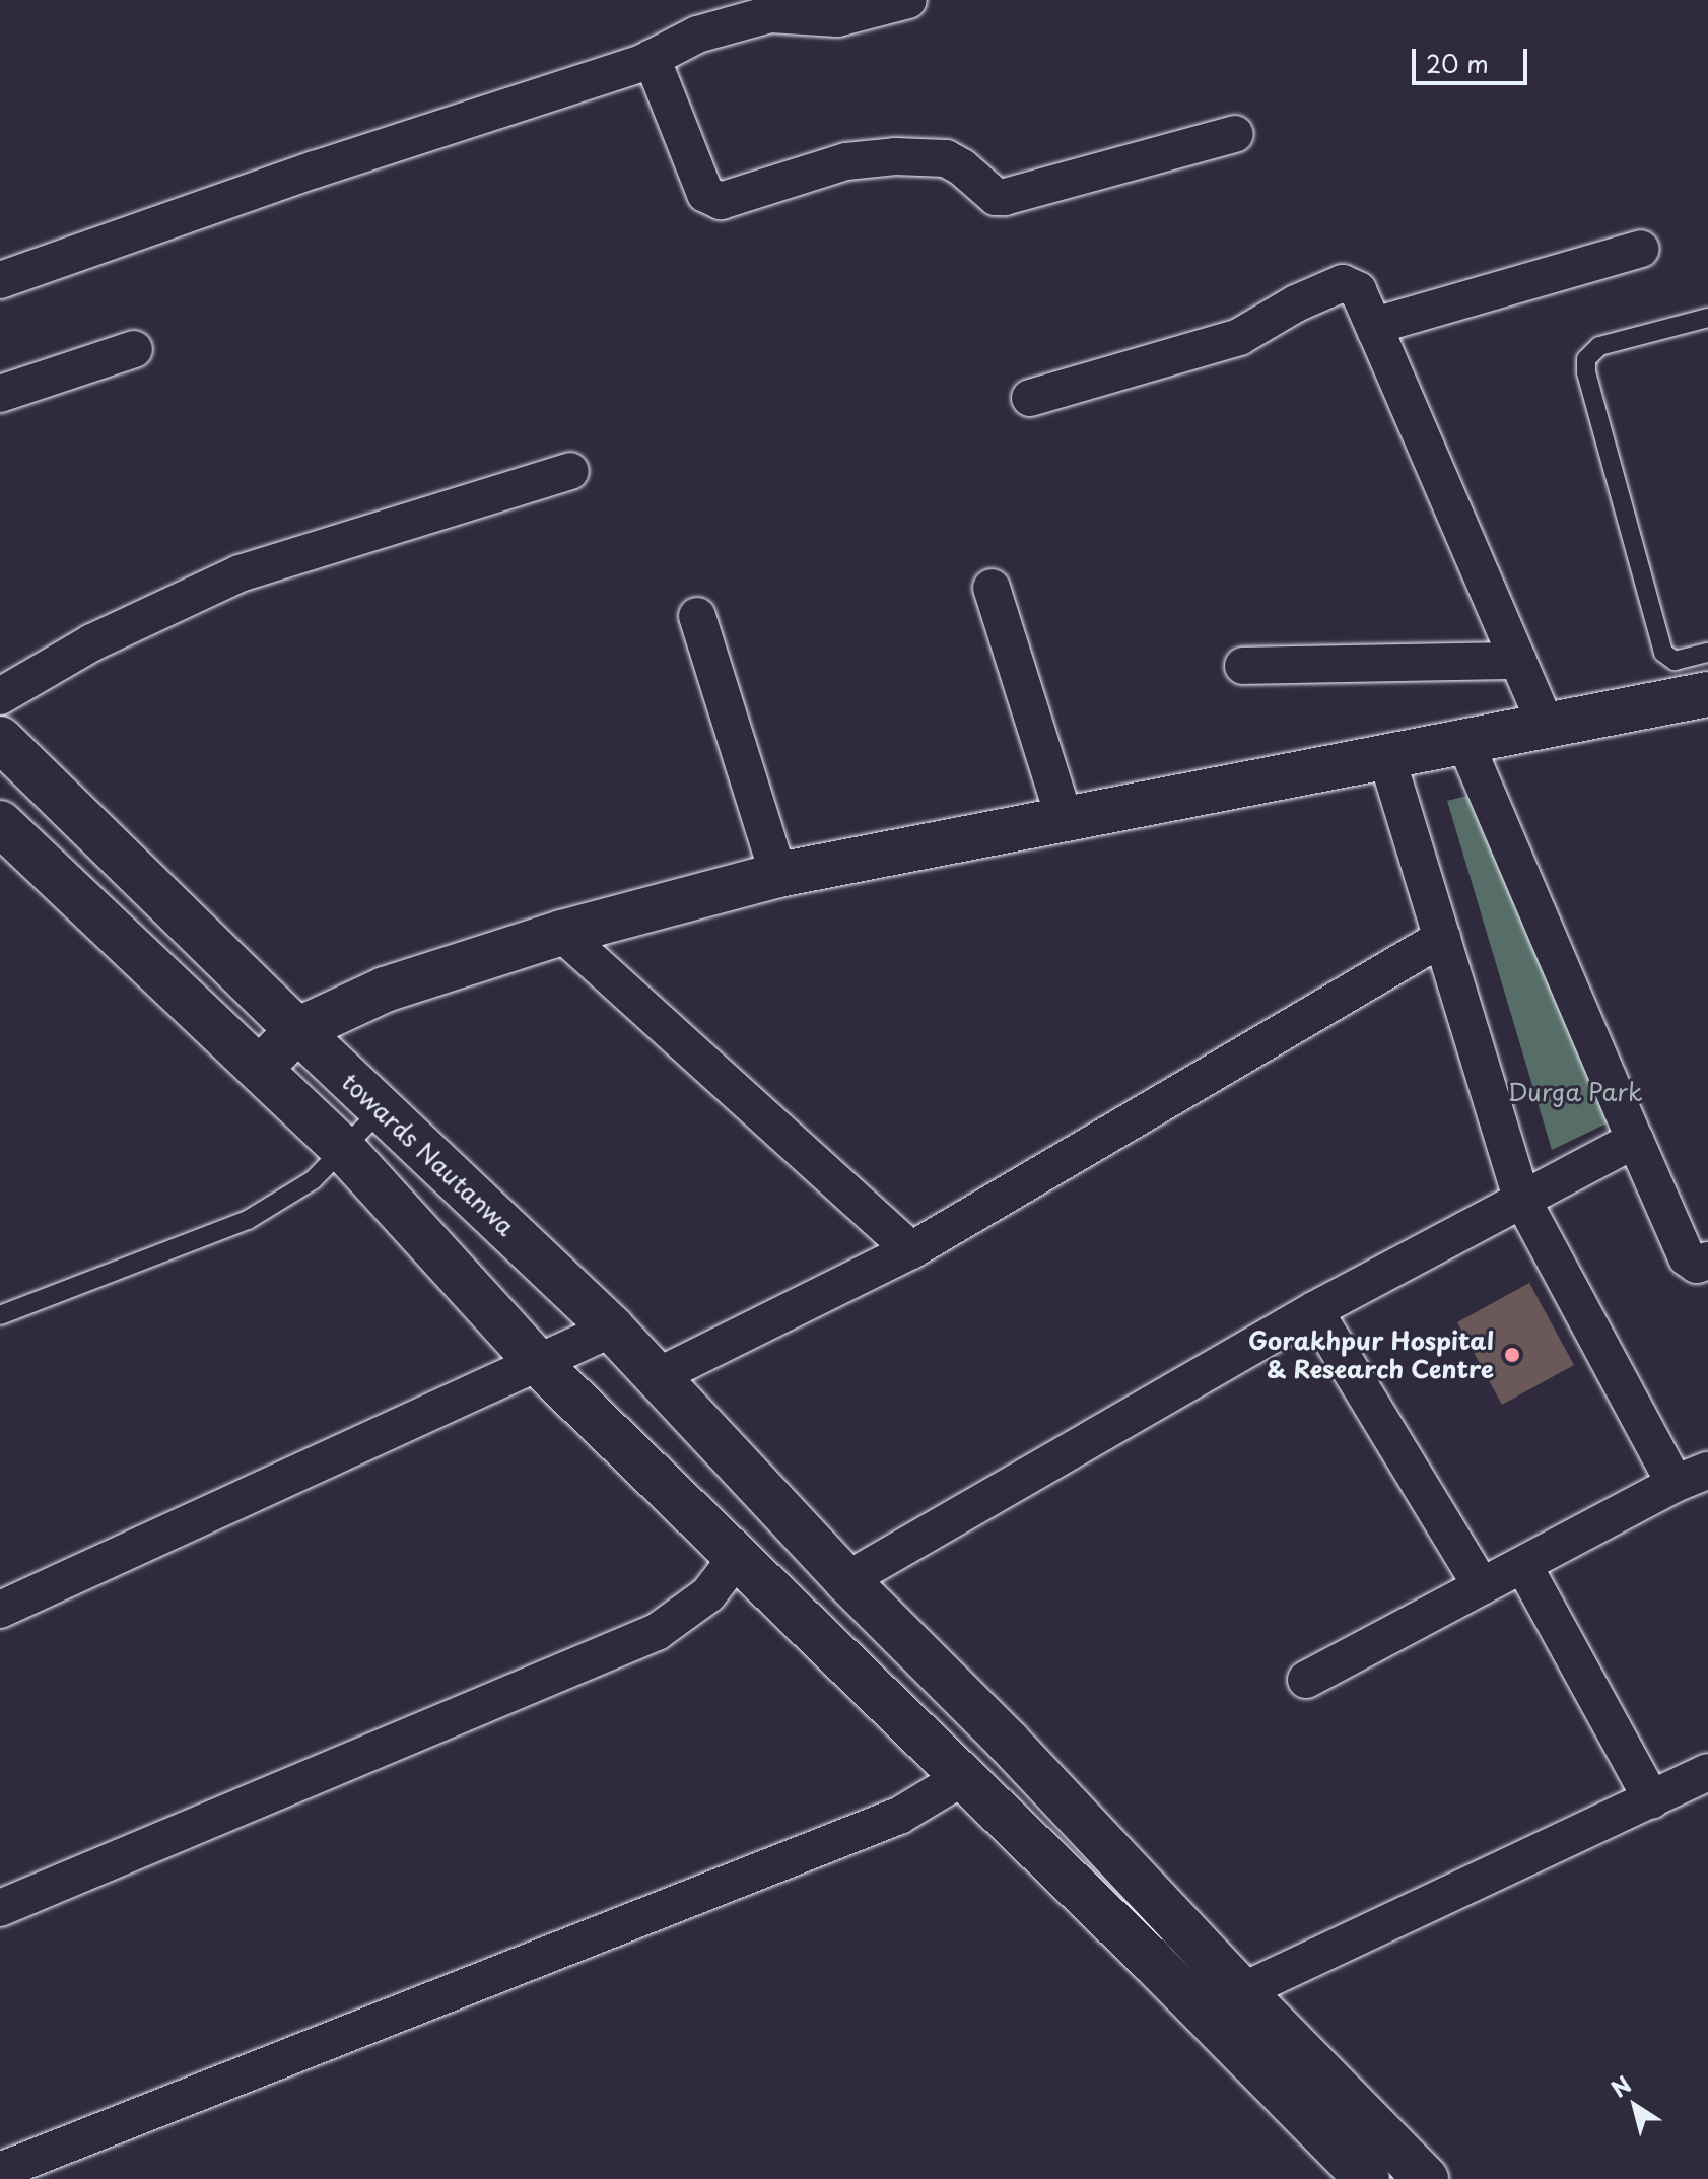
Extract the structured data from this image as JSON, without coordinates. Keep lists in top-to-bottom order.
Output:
{
  "streets": {
    "main road": ["towards Nautanwa"]
  },
  "parks": ["Durga Park"],
  "places": ["Gorakhpur Hospital & Research Centre"],
  "scale_bar": "20 m",
  "north": "top left"
}
